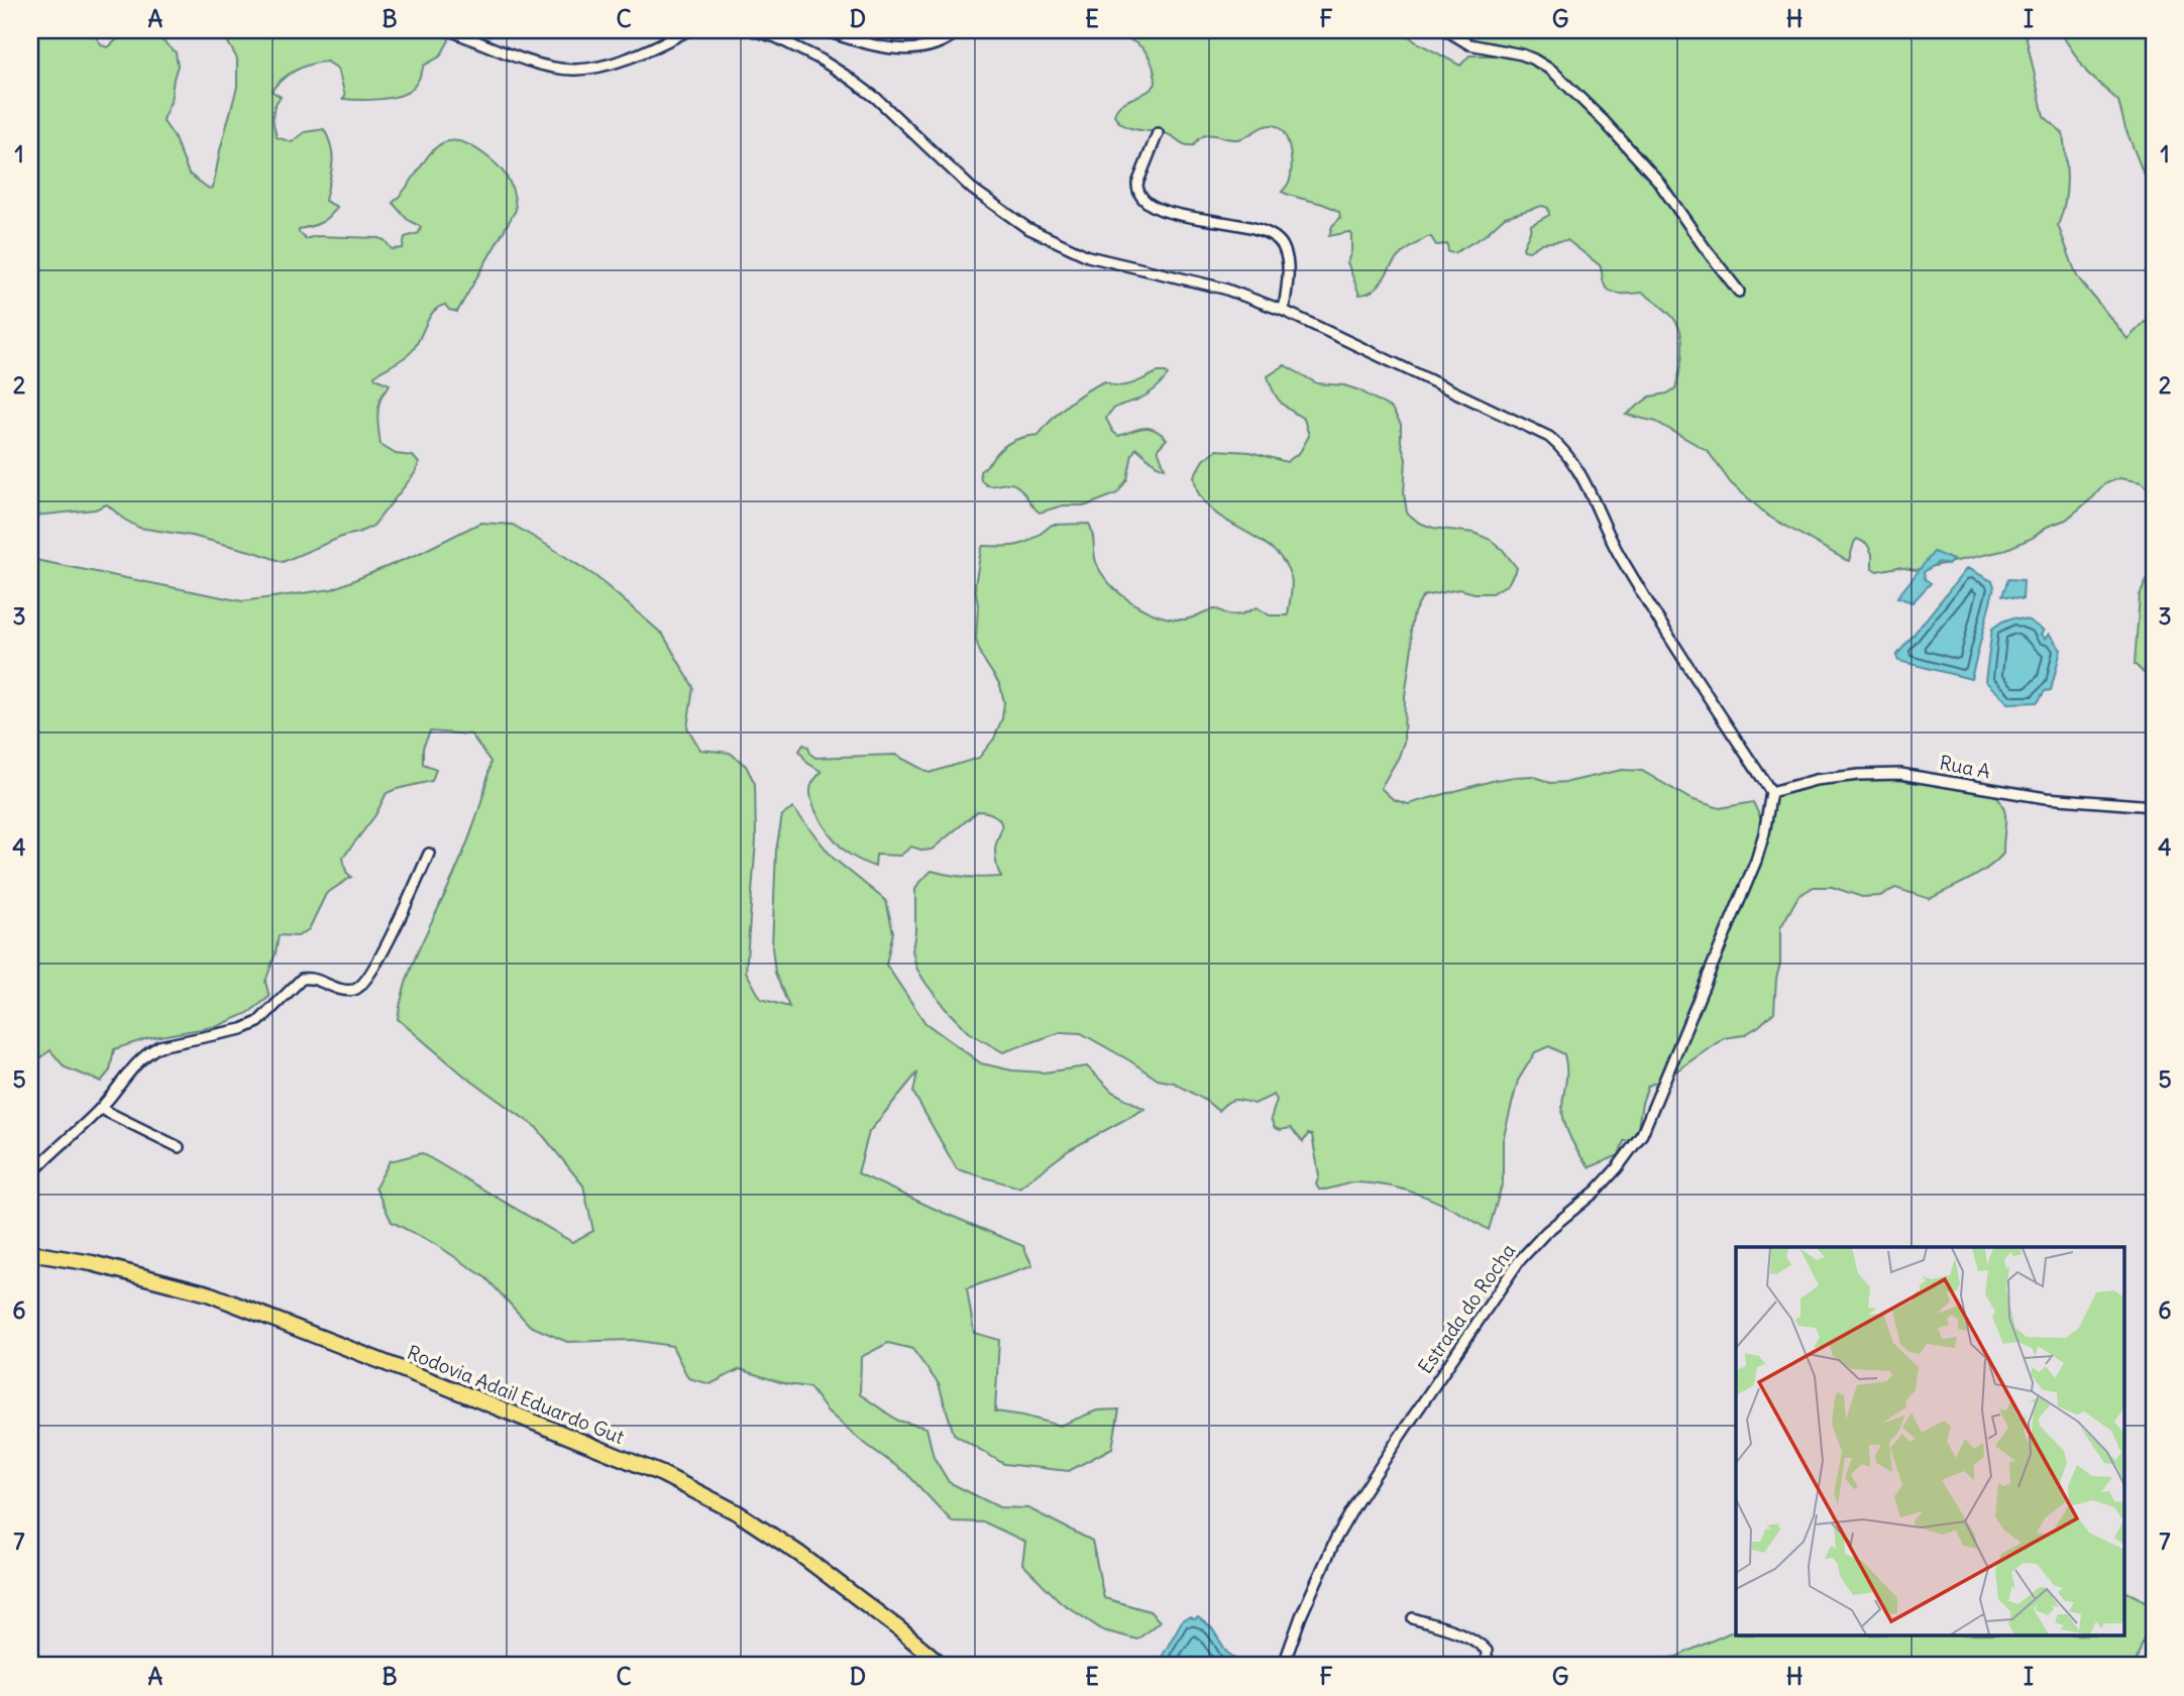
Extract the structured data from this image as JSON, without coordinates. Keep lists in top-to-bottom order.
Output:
{
  "streets": {
    "main road": ["Rodovia Adail Eduardo Gut"],
    "street": ["Rua A", "Estrada do Rocha"]
  },
  "crossings": [
    ["Rua A", "Estrada do Rocha"]
  ],
  "grid": {
    "columns": [
      "A",
      "B",
      "C",
      "D",
      "E",
      "F",
      "G",
      "H",
      "I"
    ],
    "rows": [
      "1",
      "2",
      "3",
      "4",
      "5",
      "6",
      "7"
    ]
  }
}
